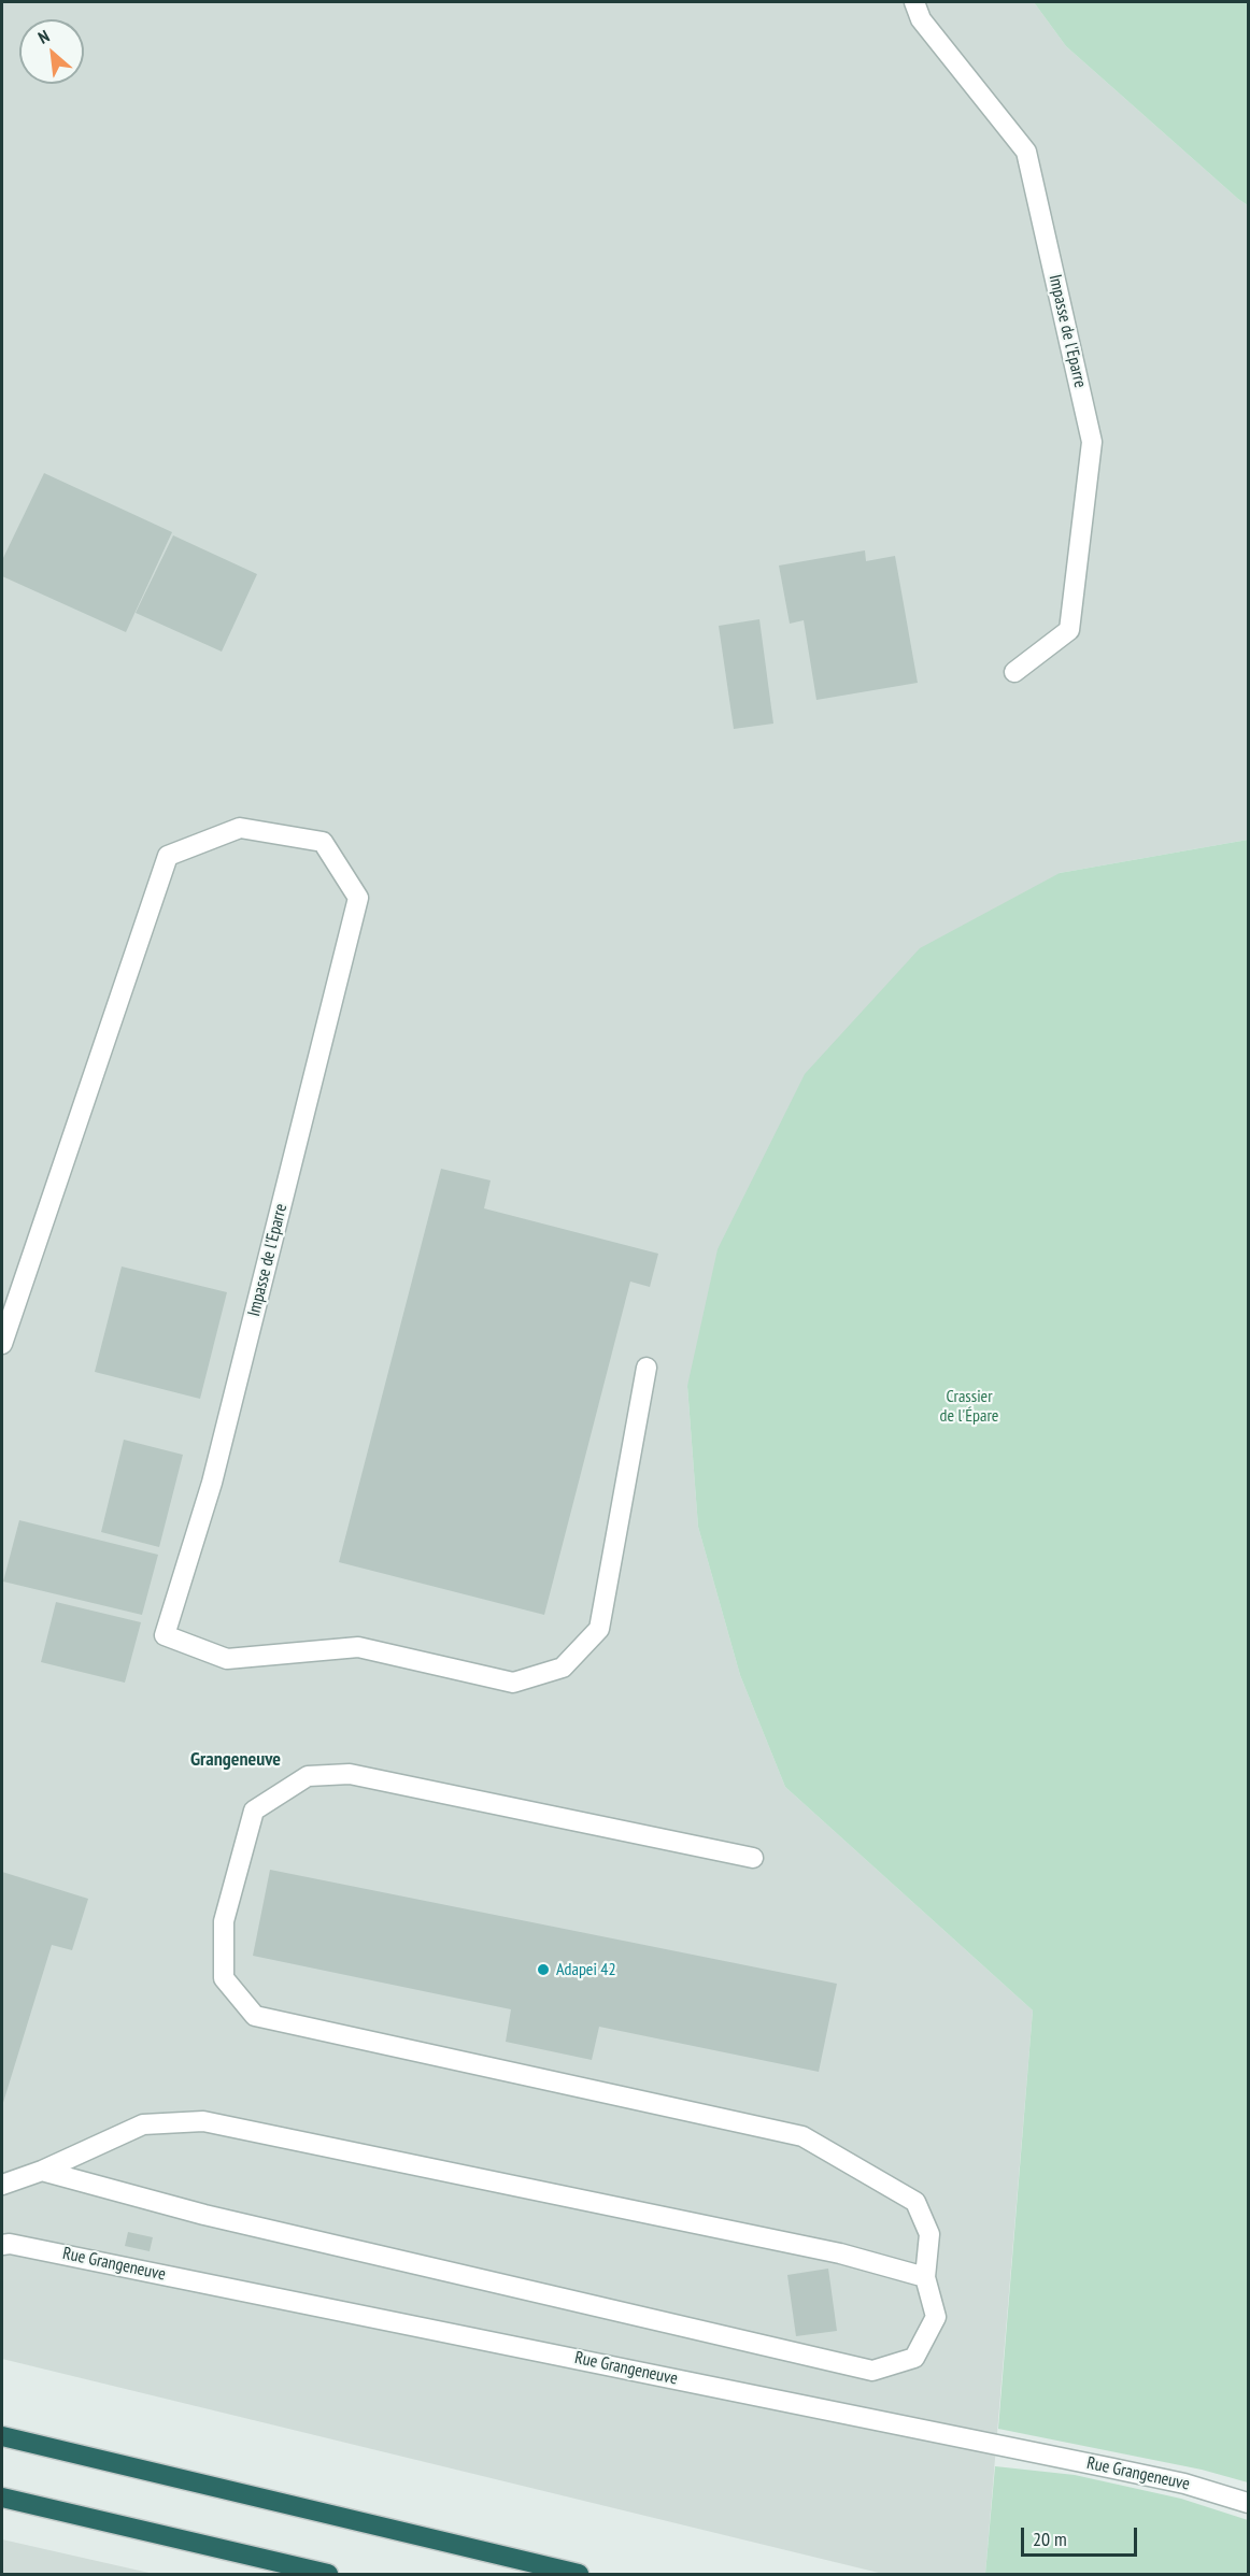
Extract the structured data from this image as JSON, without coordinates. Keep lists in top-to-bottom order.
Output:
{
  "streets": {
    "street": ["Impasse de l'Eparre", "Rue Grangeneuve"]
  },
  "districts": ["Grangeneuve"],
  "parks": ["Crassier de l'Épare"],
  "places": ["Adapei 42"],
  "scale_bar": "20 m",
  "north": "top left"
}
